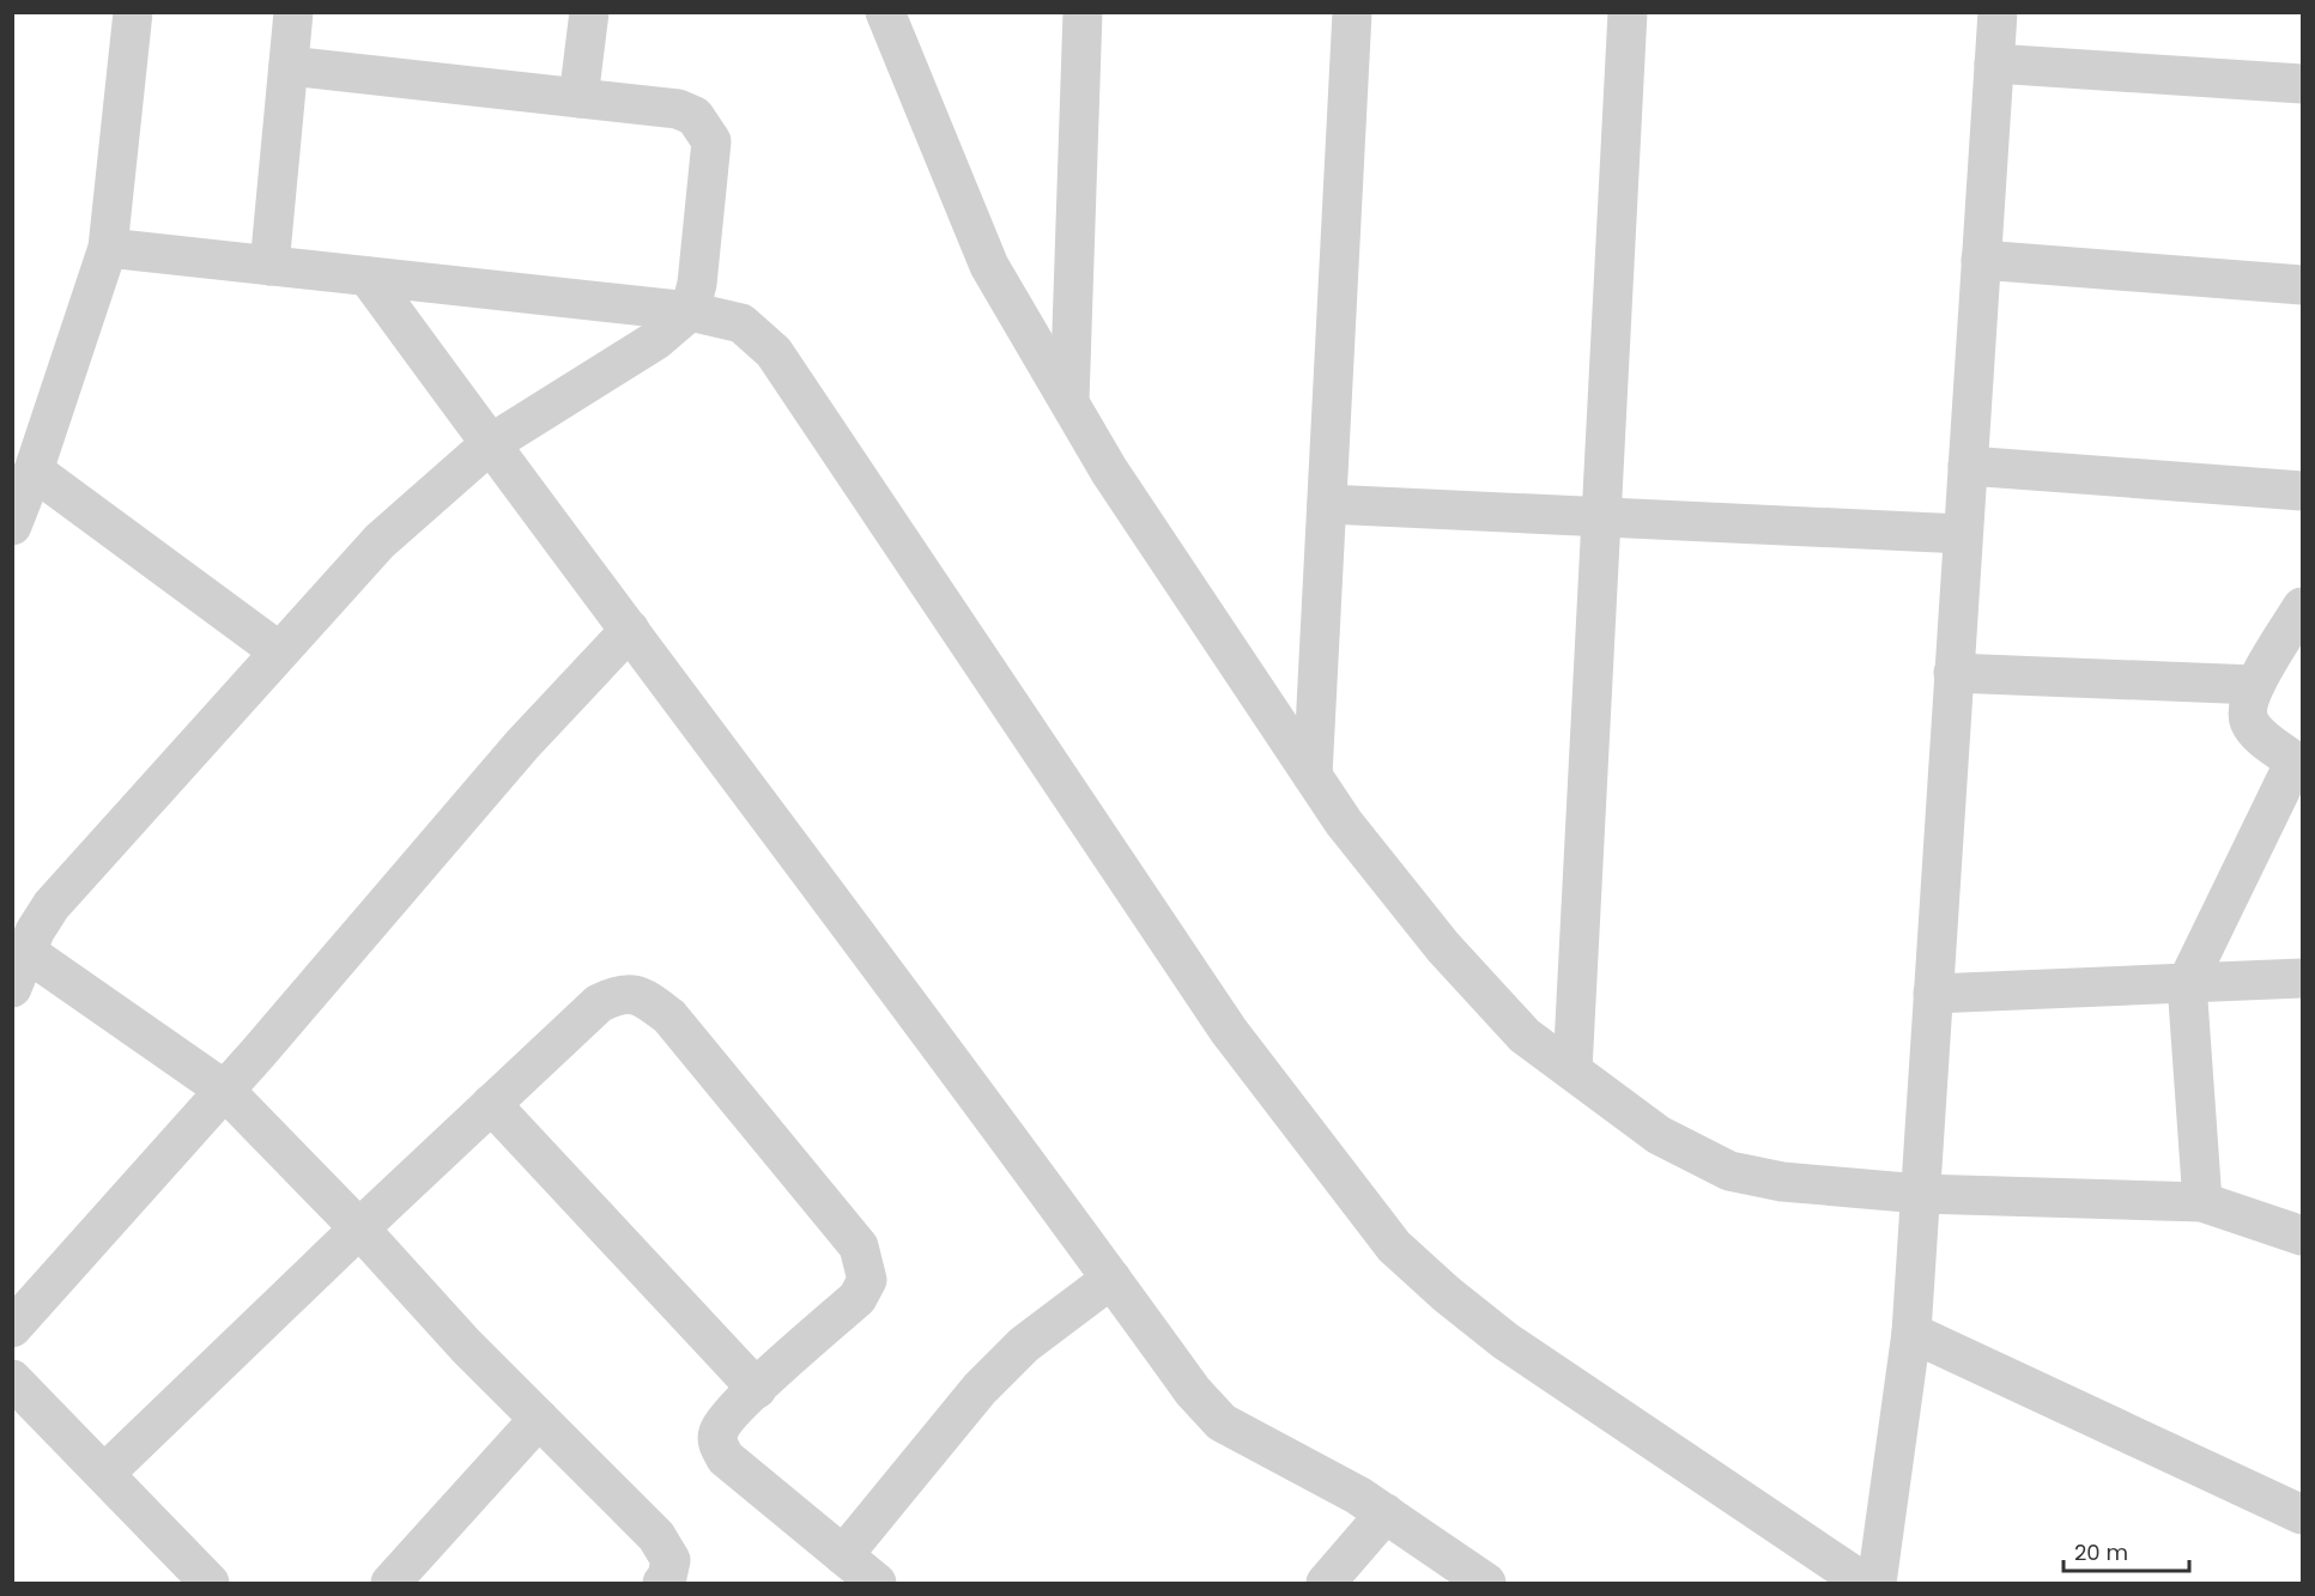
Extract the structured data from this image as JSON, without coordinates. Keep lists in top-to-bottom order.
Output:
{
  "scale_bar": "20 m"
}
